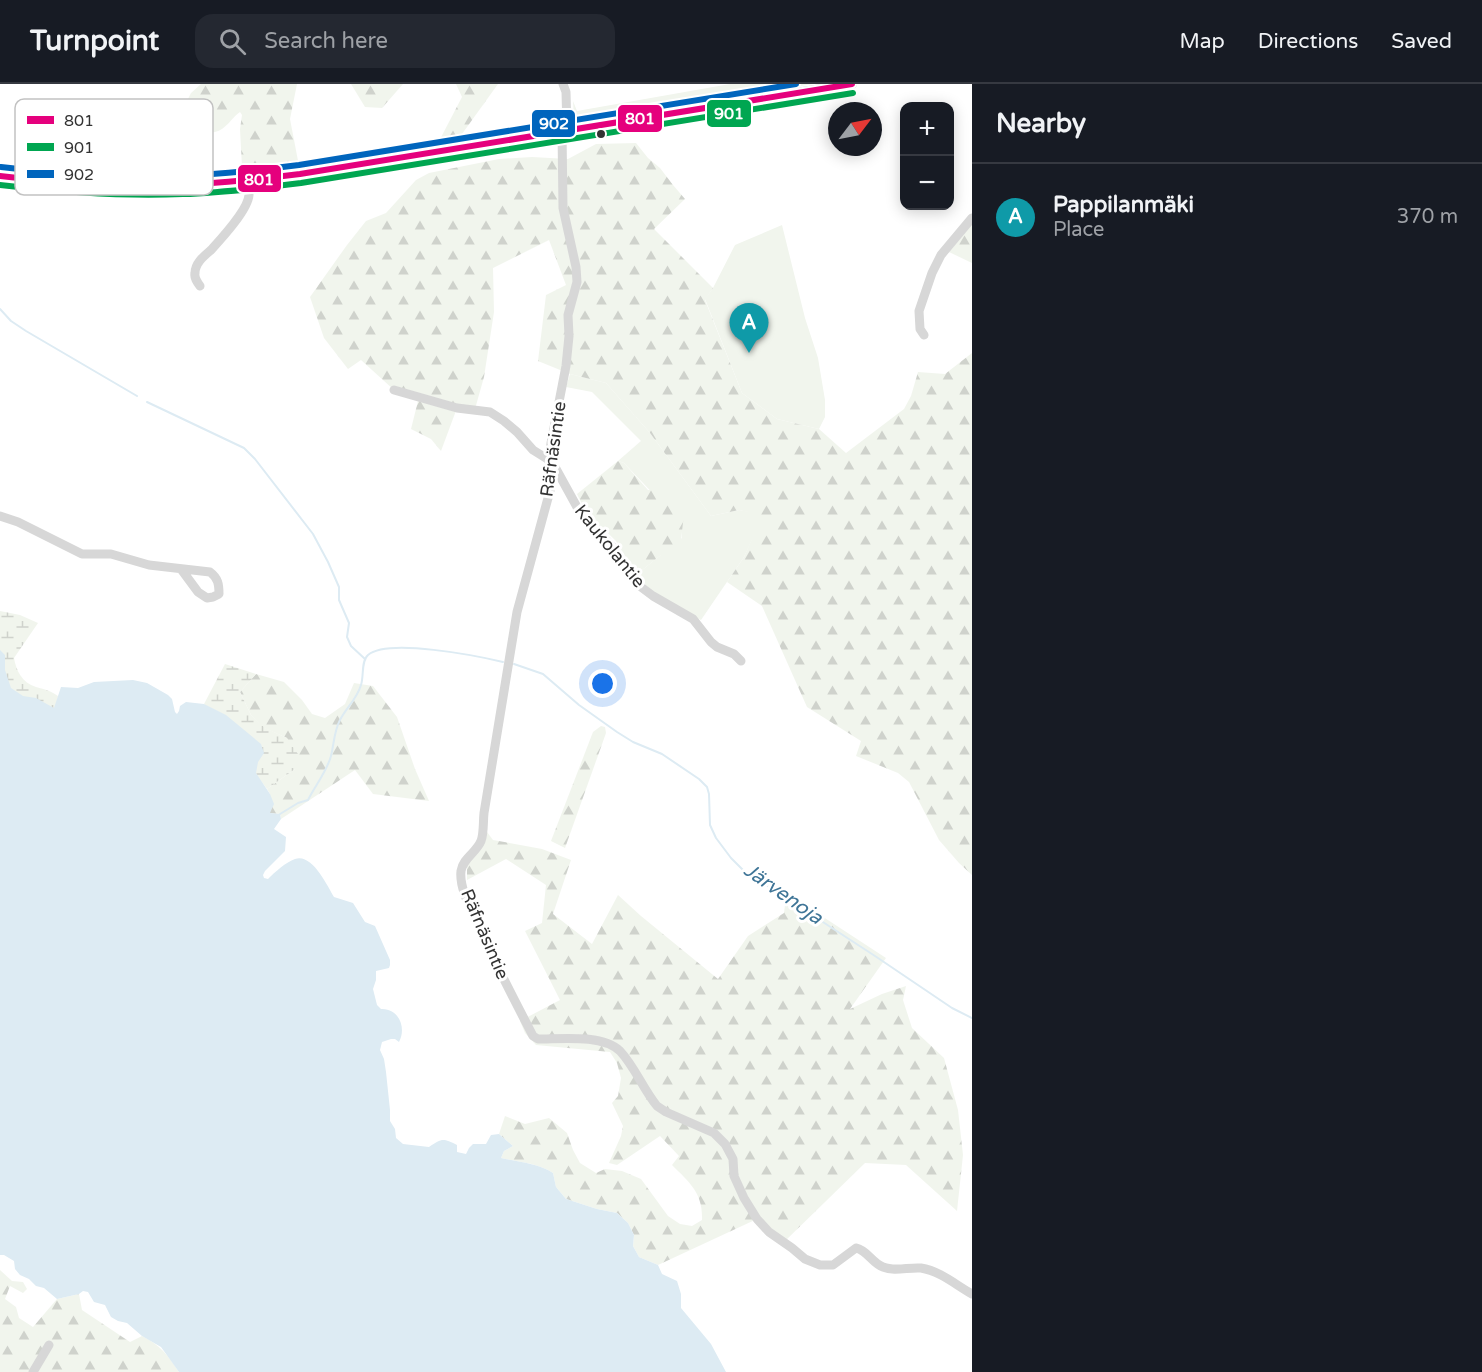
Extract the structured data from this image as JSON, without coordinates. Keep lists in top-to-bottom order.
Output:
{
  "streets": {
    "street": ["Räfnäsintie", "Kaukolantie"]
  },
  "crossings": [
    ["Räfnäsintie", "Kaukolantie"]
  ],
  "water": ["Järvenoja"],
  "lines": ["transit line 801", "transit line 902", "transit line 901"],
  "legend": ["801", "901", "902"],
  "north": "top right",
  "page": {
    "header": "Turnpoint",
    "search": "Search here",
    "nav": ["Map", "Directions", "Saved"],
    "heading": "Nearby",
    "map_buttons": ["+", "−"],
    "list": [
      {
        "mark": "A",
        "name": "Pappilanmäki",
        "note": "Place",
        "value": "370 m"
      }
    ],
    "pins": "A"
  }
}
